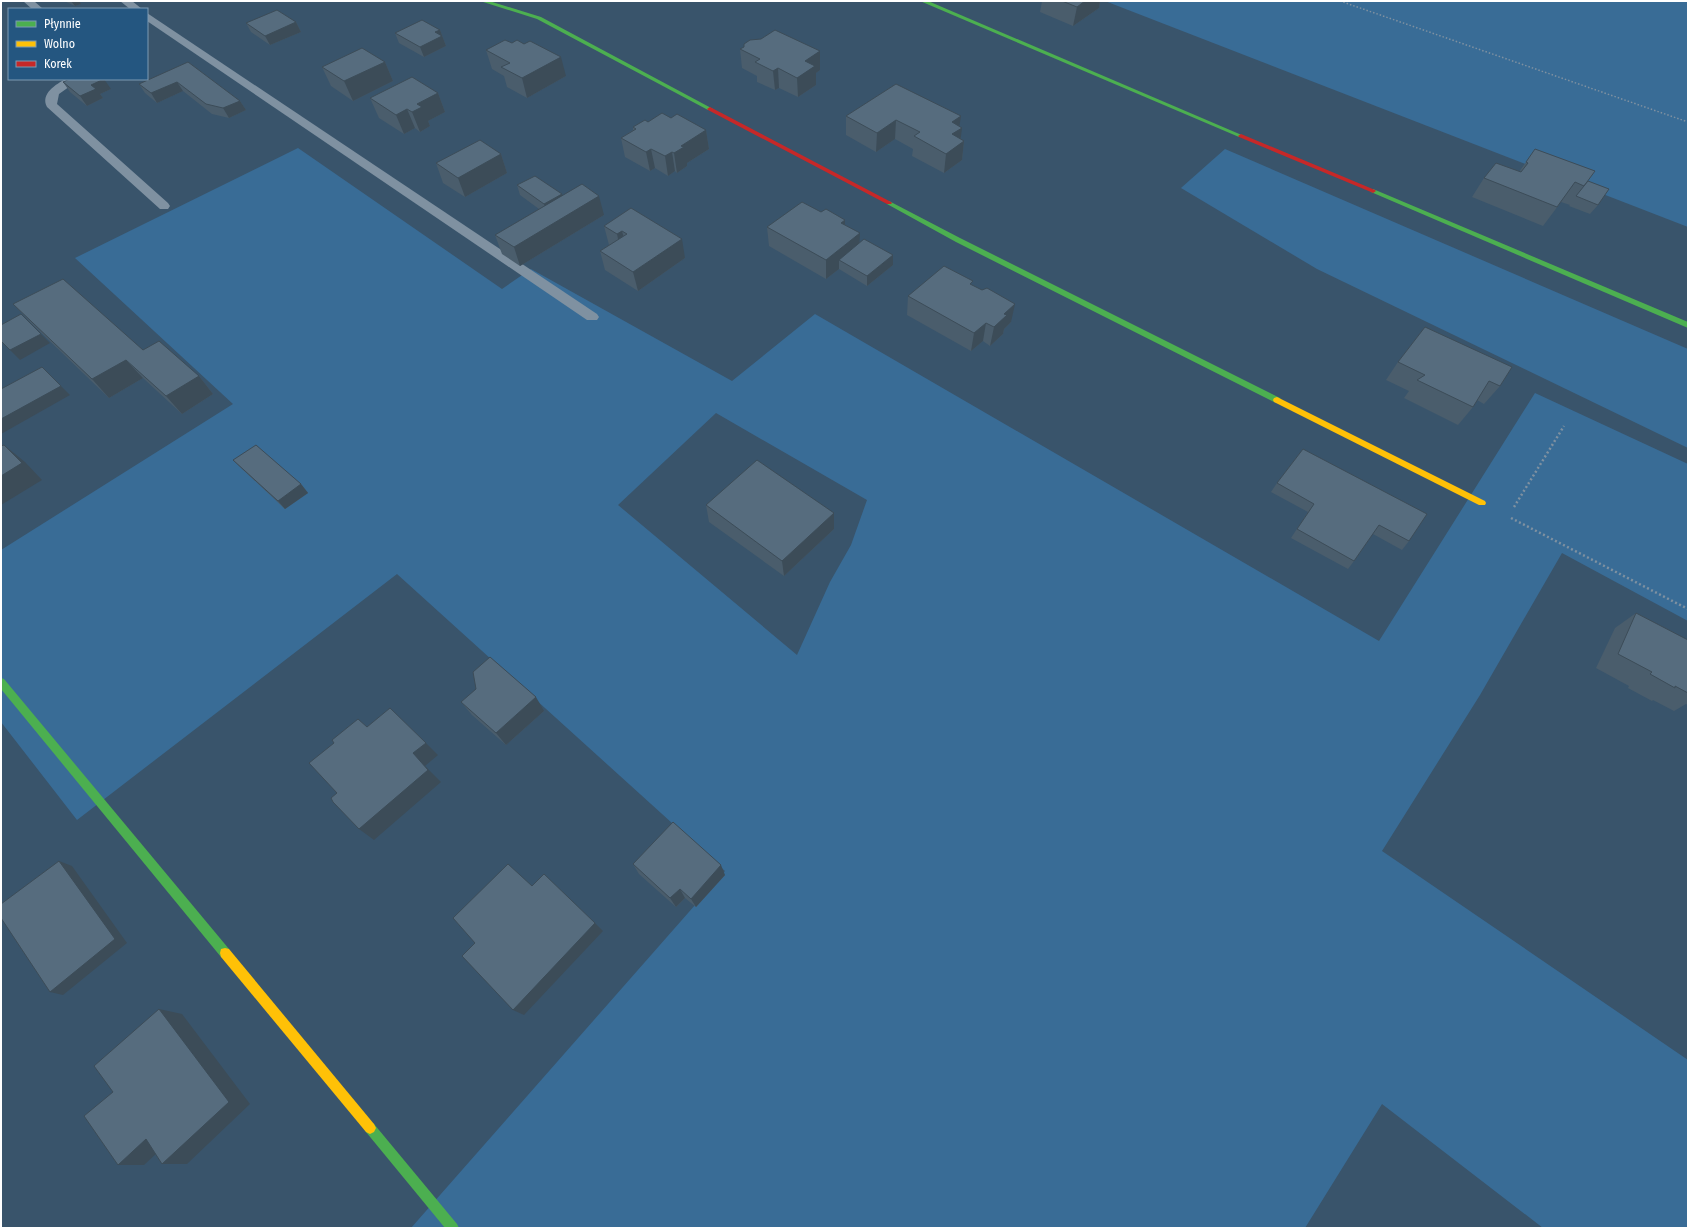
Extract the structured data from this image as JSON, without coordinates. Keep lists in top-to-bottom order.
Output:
{
  "legend": ["Płynnie", "Wolno", "Korek"]
}
